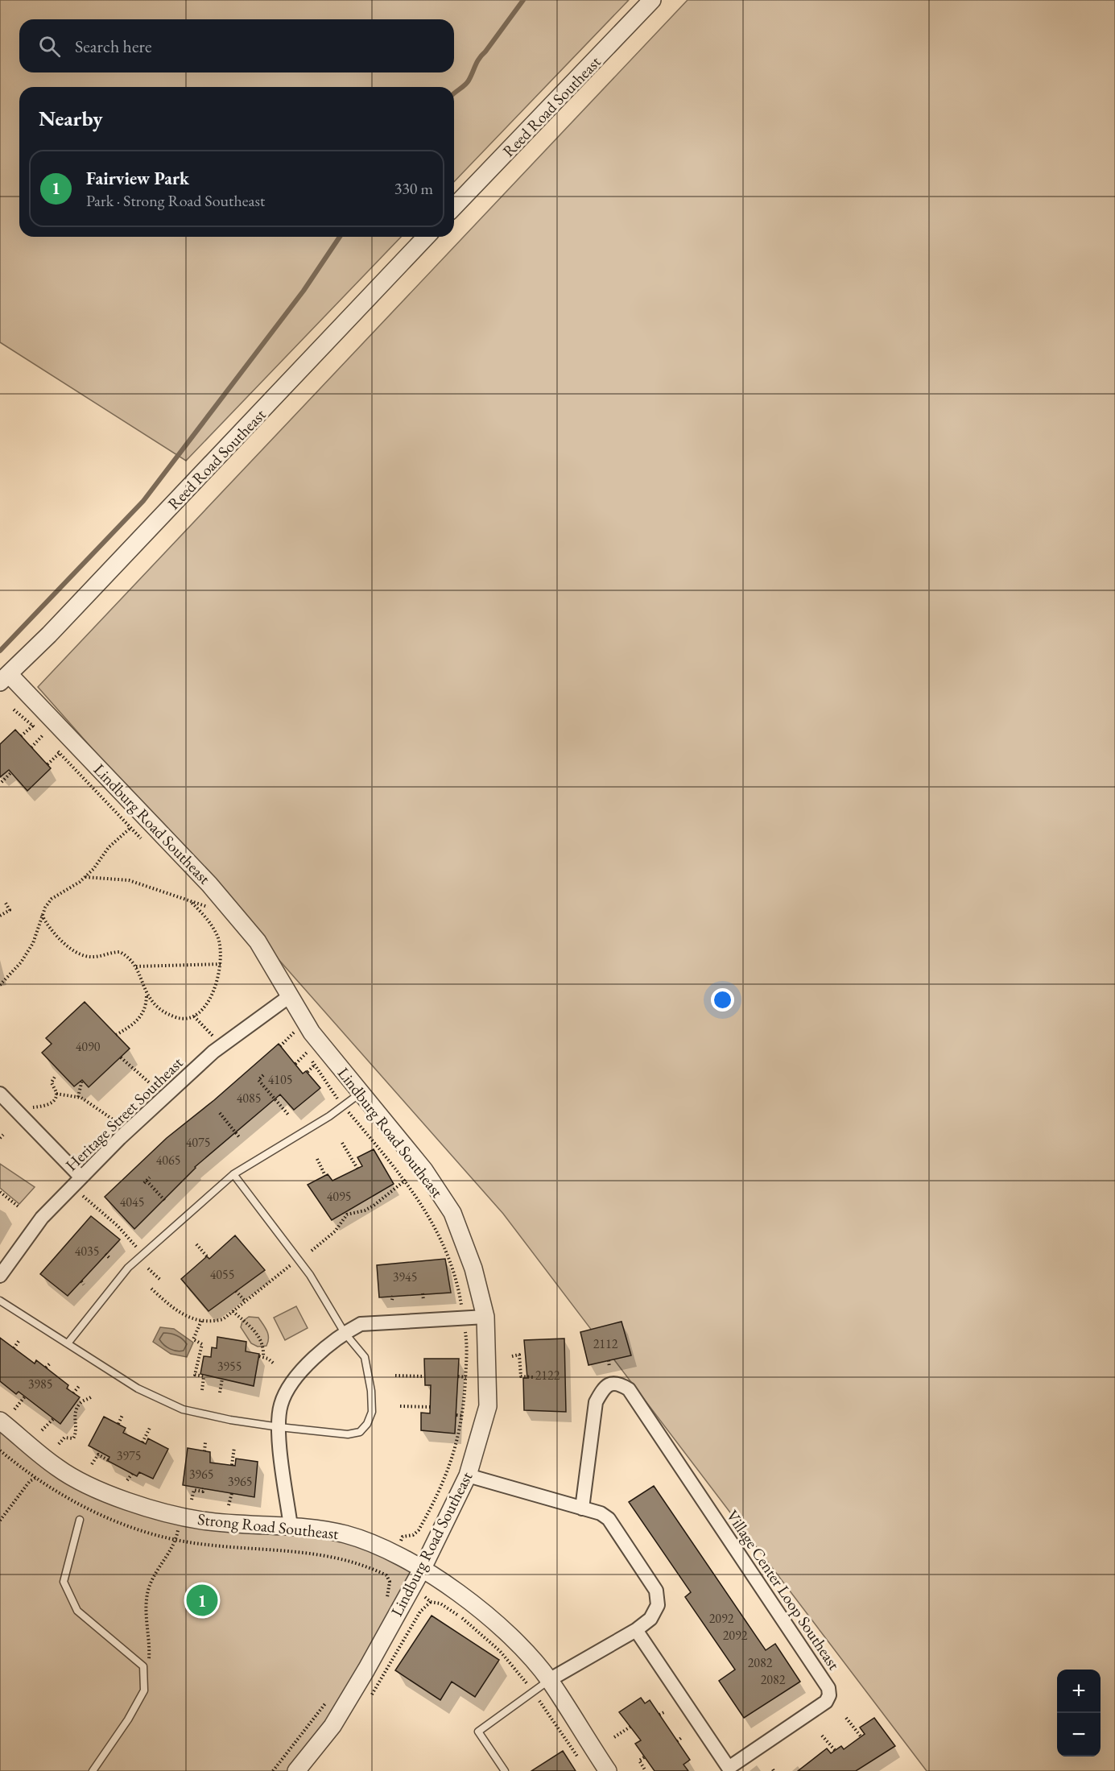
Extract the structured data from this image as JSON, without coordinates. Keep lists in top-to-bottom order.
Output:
{
  "streets": {
    "street": [
      "Reed Road Southeast",
      "Lindburg Road Southeast",
      "Heritage Street Southeast",
      "Strong Road Southeast",
      "Village Center Loop Southeast"
    ]
  },
  "crossings": [
    ["Reed Road Southeast", "Lindburg Road Southeast"],
    ["Lindburg Road Southeast", "Heritage Street Southeast"],
    ["Lindburg Road Southeast", "Strong Road Southeast"]
  ],
  "house_numbers": [
    "4090",
    "4105",
    "4085",
    "4075",
    "4065",
    "4095",
    "4045",
    "4035",
    "4055",
    "3945",
    "2112",
    "3955",
    "2122",
    "3985",
    "3975",
    "3965",
    "3965",
    "2092",
    "2092",
    "2082",
    "2082"
  ],
  "page": {
    "search": "Search here",
    "heading": "Nearby",
    "list": [
      {
        "mark": "1",
        "name": "Fairview Park",
        "note": "Park · Strong Road Southeast",
        "value": "330 m"
      }
    ],
    "pins": "1",
    "map_buttons": ["+", "−"]
  }
}
